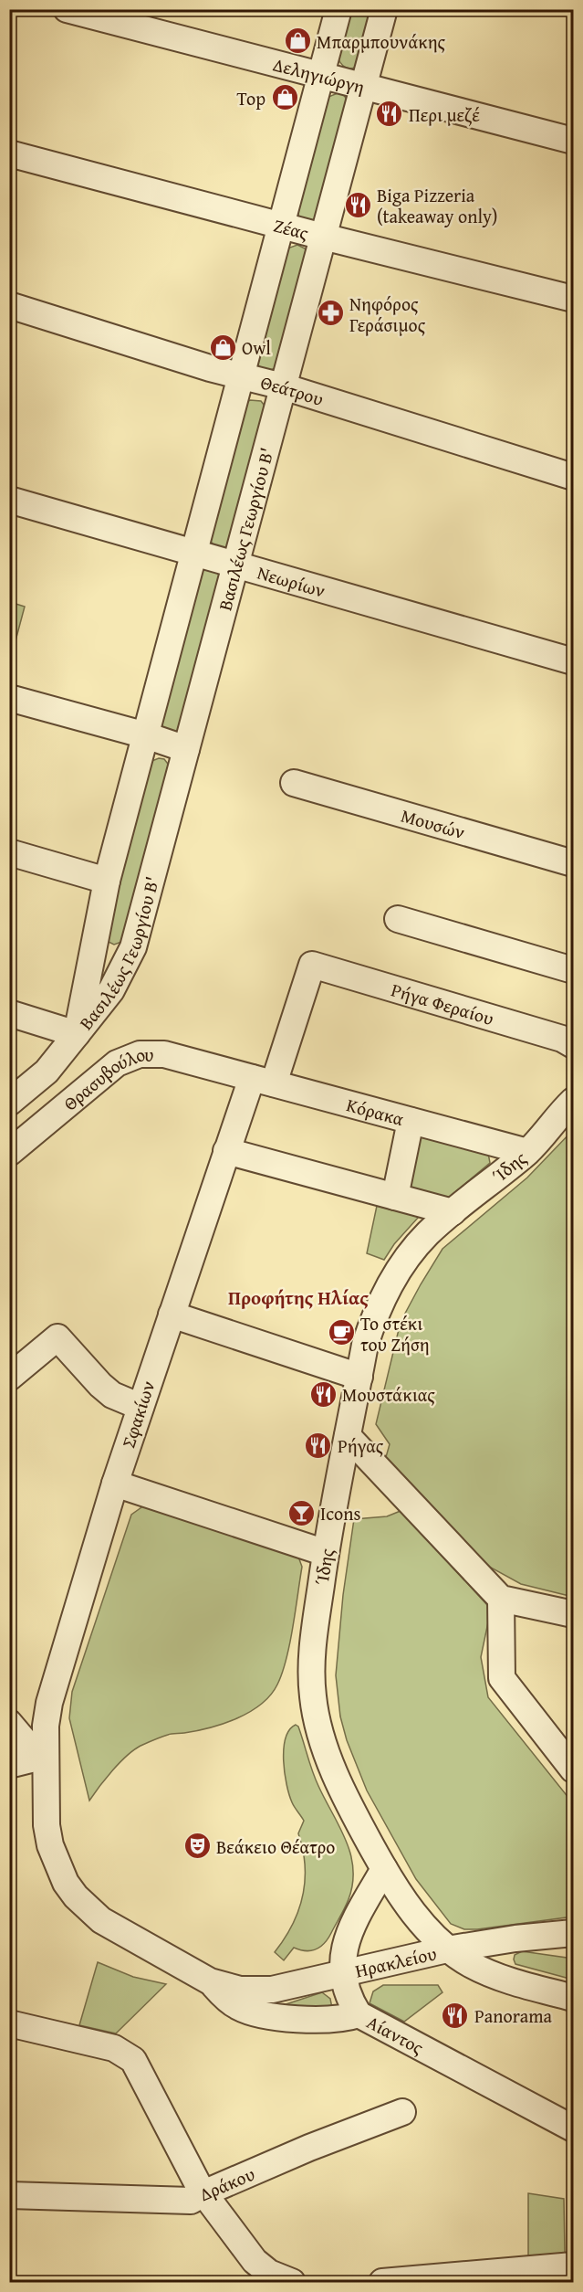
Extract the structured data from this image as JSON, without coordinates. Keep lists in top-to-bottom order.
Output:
{
  "streets": {
    "street": [
      "Δεληγιώργη",
      "Ζέας",
      "Θεάτρου",
      "Βασιλέως Γεωργίου Β'",
      "Νεωρίων",
      "Μουσών",
      "Ρήγα Φεραίου",
      "Θρασυβούλου",
      "Κόρακα",
      "Ίδης",
      "Σφακίων",
      "Ηρακλείου",
      "Αίαντος",
      "Δράκου"
    ]
  },
  "crossings": [
    ["Δεληγιώργη", "Βασιλέως Γεωργίου Β'"],
    ["Ζέας", "Βασιλέως Γεωργίου Β'"],
    ["Θεάτρου", "Βασιλέως Γεωργίου Β'"],
    ["Βασιλέως Γεωργίου Β'", "Νεωρίων"],
    ["Ρήγα Φεραίου", "Σφακίων"],
    ["Θρασυβούλου", "Κόρακα"],
    ["Κόρακα", "Ίδης"],
    ["Κόρακα", "Σφακίων"],
    ["Ίδης", "Ηρακλείου"],
    ["Ίδης", "Αίαντος"],
    ["Σφακίων", "Ηρακλείου"],
    ["Ηρακλείου", "Αίαντος"]
  ],
  "districts": ["Προφήτης Ηλίας"],
  "places": {
    "shop": ["Μπαρμπουνάκης", "Top", "Owl"],
    "restaurant": [
      "Περι μεζέ",
      "Biga Pizzeria (takeaway only)",
      "Μουστάκιας",
      "Ρήγας",
      "Panorama"
    ],
    "pharmacy": ["Νηφόρος Γεράσιμος"],
    "cafe": ["Το στέκι του Ζήση"],
    "bar": ["Icons"],
    "theatre": ["Βεάκειο Θέατρο"]
  }
}
